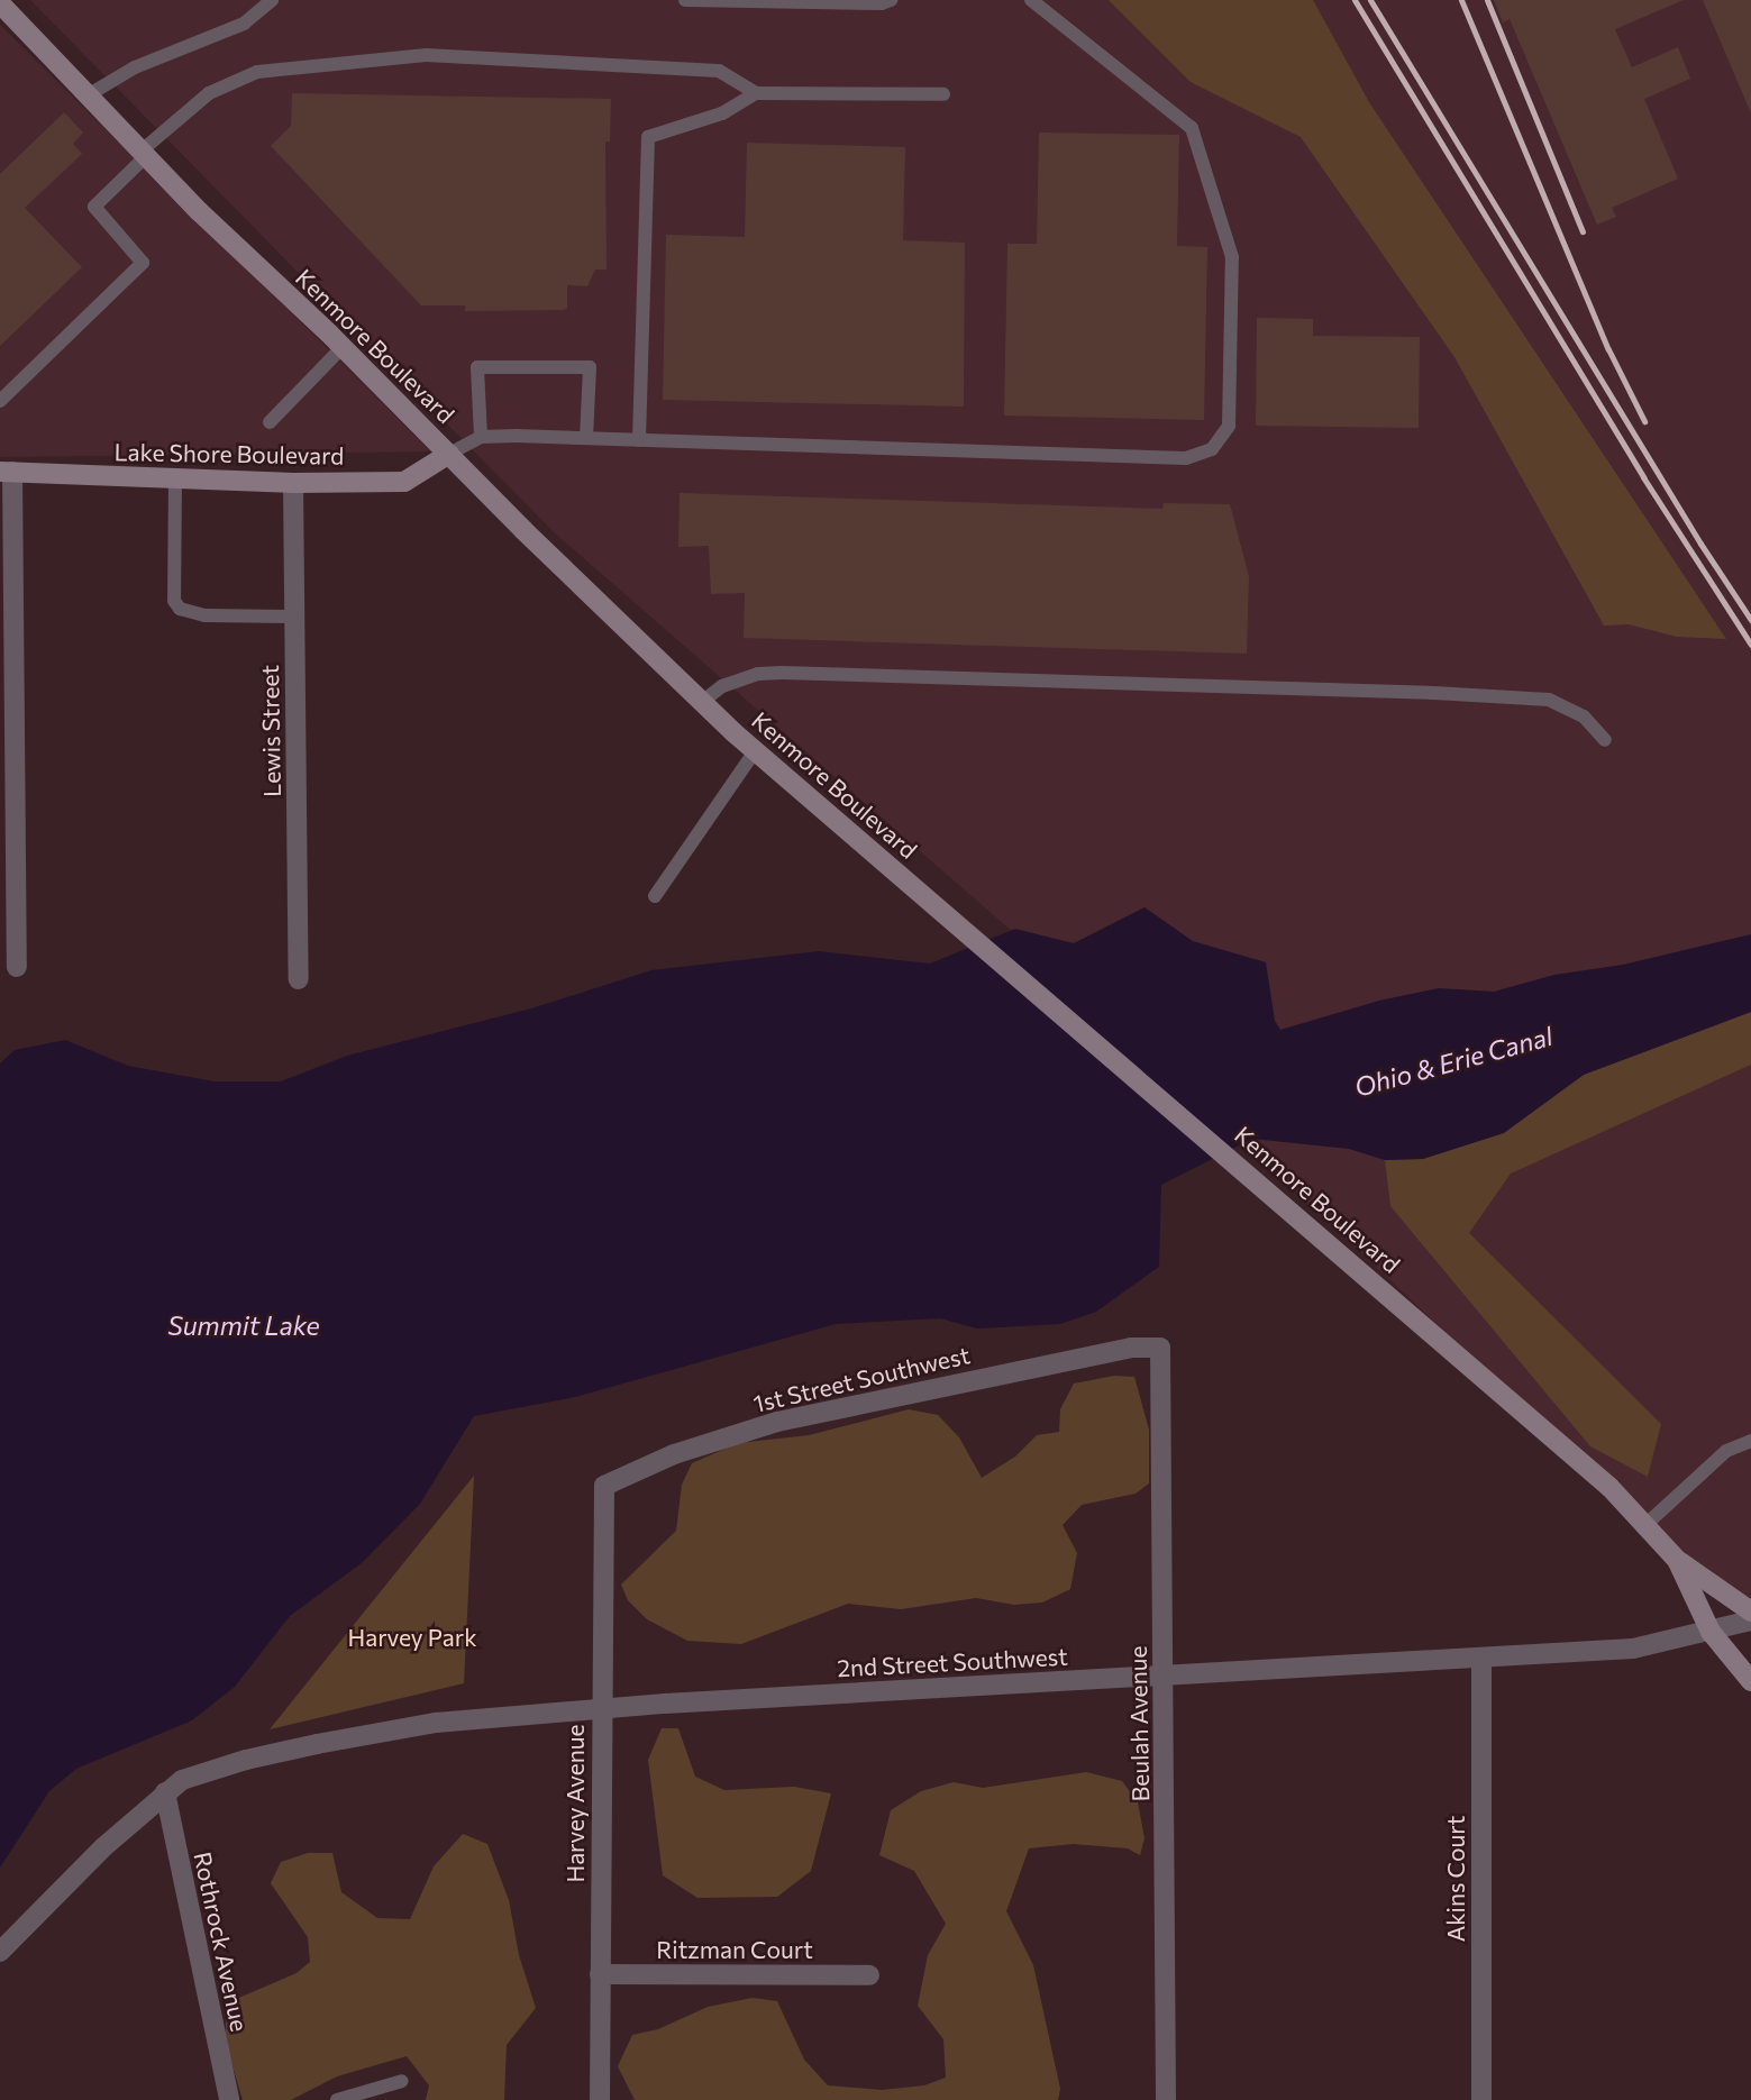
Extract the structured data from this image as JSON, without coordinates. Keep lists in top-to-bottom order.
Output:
{
  "streets": {
    "main road": ["Kenmore Boulevard", "Lake Shore Boulevard"],
    "street": [
      "Lewis Street",
      "1st Street Southwest",
      "2nd Street Southwest",
      "Beulah Avenue",
      "Harvey Avenue",
      "Akins Court",
      "Rothrock Avenue",
      "Ritzman Court"
    ]
  },
  "crossings": [
    ["Kenmore Boulevard", "Lake Shore Boulevard"],
    ["Kenmore Boulevard", "2nd Street Southwest"],
    ["Lake Shore Boulevard", "Lewis Street"],
    ["1st Street Southwest", "Beulah Avenue"],
    ["1st Street Southwest", "Harvey Avenue"],
    ["2nd Street Southwest", "Beulah Avenue"],
    ["2nd Street Southwest", "Harvey Avenue"],
    ["2nd Street Southwest", "Akins Court"],
    ["2nd Street Southwest", "Rothrock Avenue"],
    ["Harvey Avenue", "Ritzman Court"]
  ],
  "water": ["Ohio & Erie Canal", "Summit Lake"],
  "parks": ["Harvey Park"]
}
